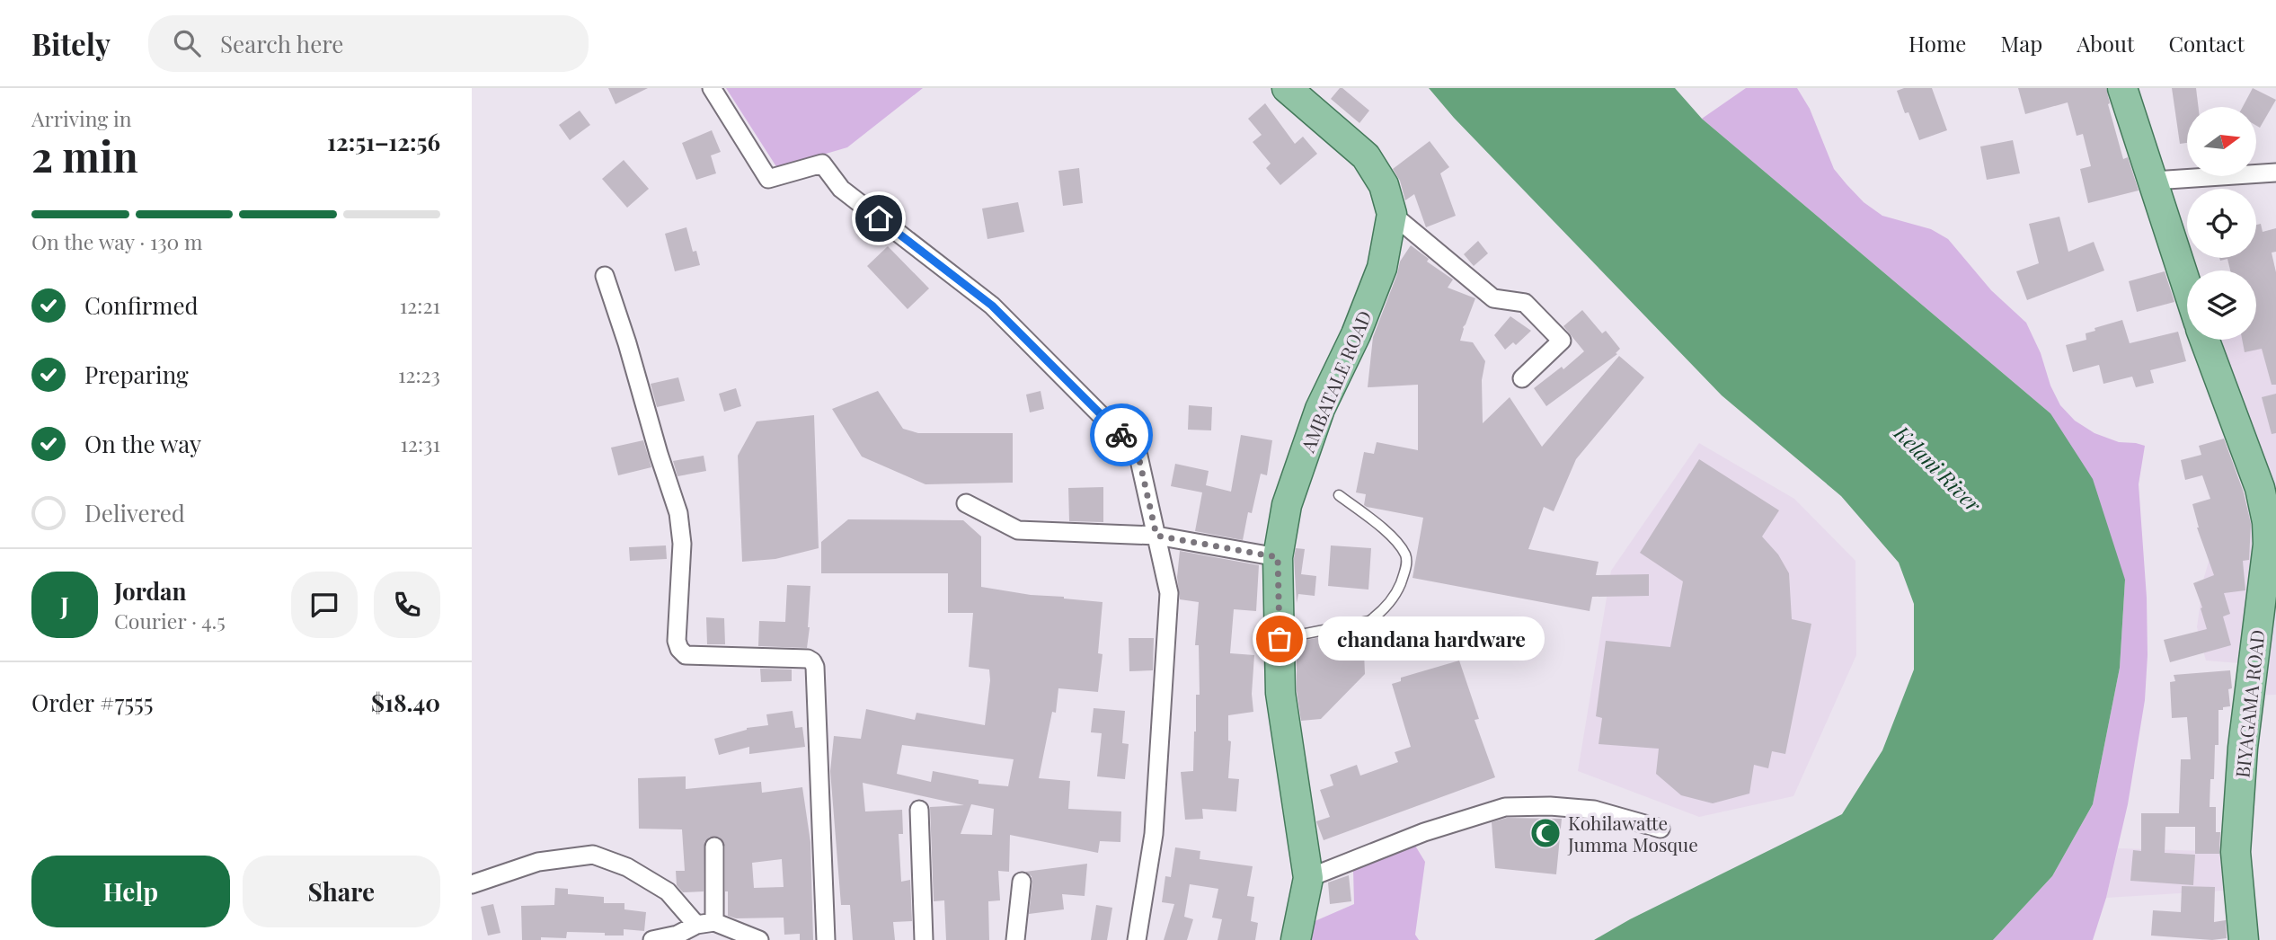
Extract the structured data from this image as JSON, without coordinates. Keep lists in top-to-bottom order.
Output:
{
  "streets": {
    "main road": ["AMBATALE ROAD", "BIYAGAMA ROAD"]
  },
  "water": ["Kelani River"],
  "places": {
    "other": ["chandana hardware"],
    "mosque": ["Kohilawatte Jumma Mosque"]
  },
  "north": "right",
  "page": {
    "header": "Bitely",
    "search": "Search here",
    "nav": [
      "Home",
      "Map",
      "About",
      "Contact"
    ],
    "heading": ["2 min", "Arriving in", "12:51–12:56"],
    "panel": [
      "Jordan",
      "Courier · 4.5",
      "Order #7555",
      "$18.40"
    ],
    "bar": "On the way · 130 m",
    "list": [
      ["Confirmed", "12:21"],
      ["Preparing", "12:23"],
      ["On the way", "12:31"],
      "Delivered"
    ],
    "round": "J",
    "bubble": "chandana hardware",
    "buttons": ["Help", "Share"]
  }
}
